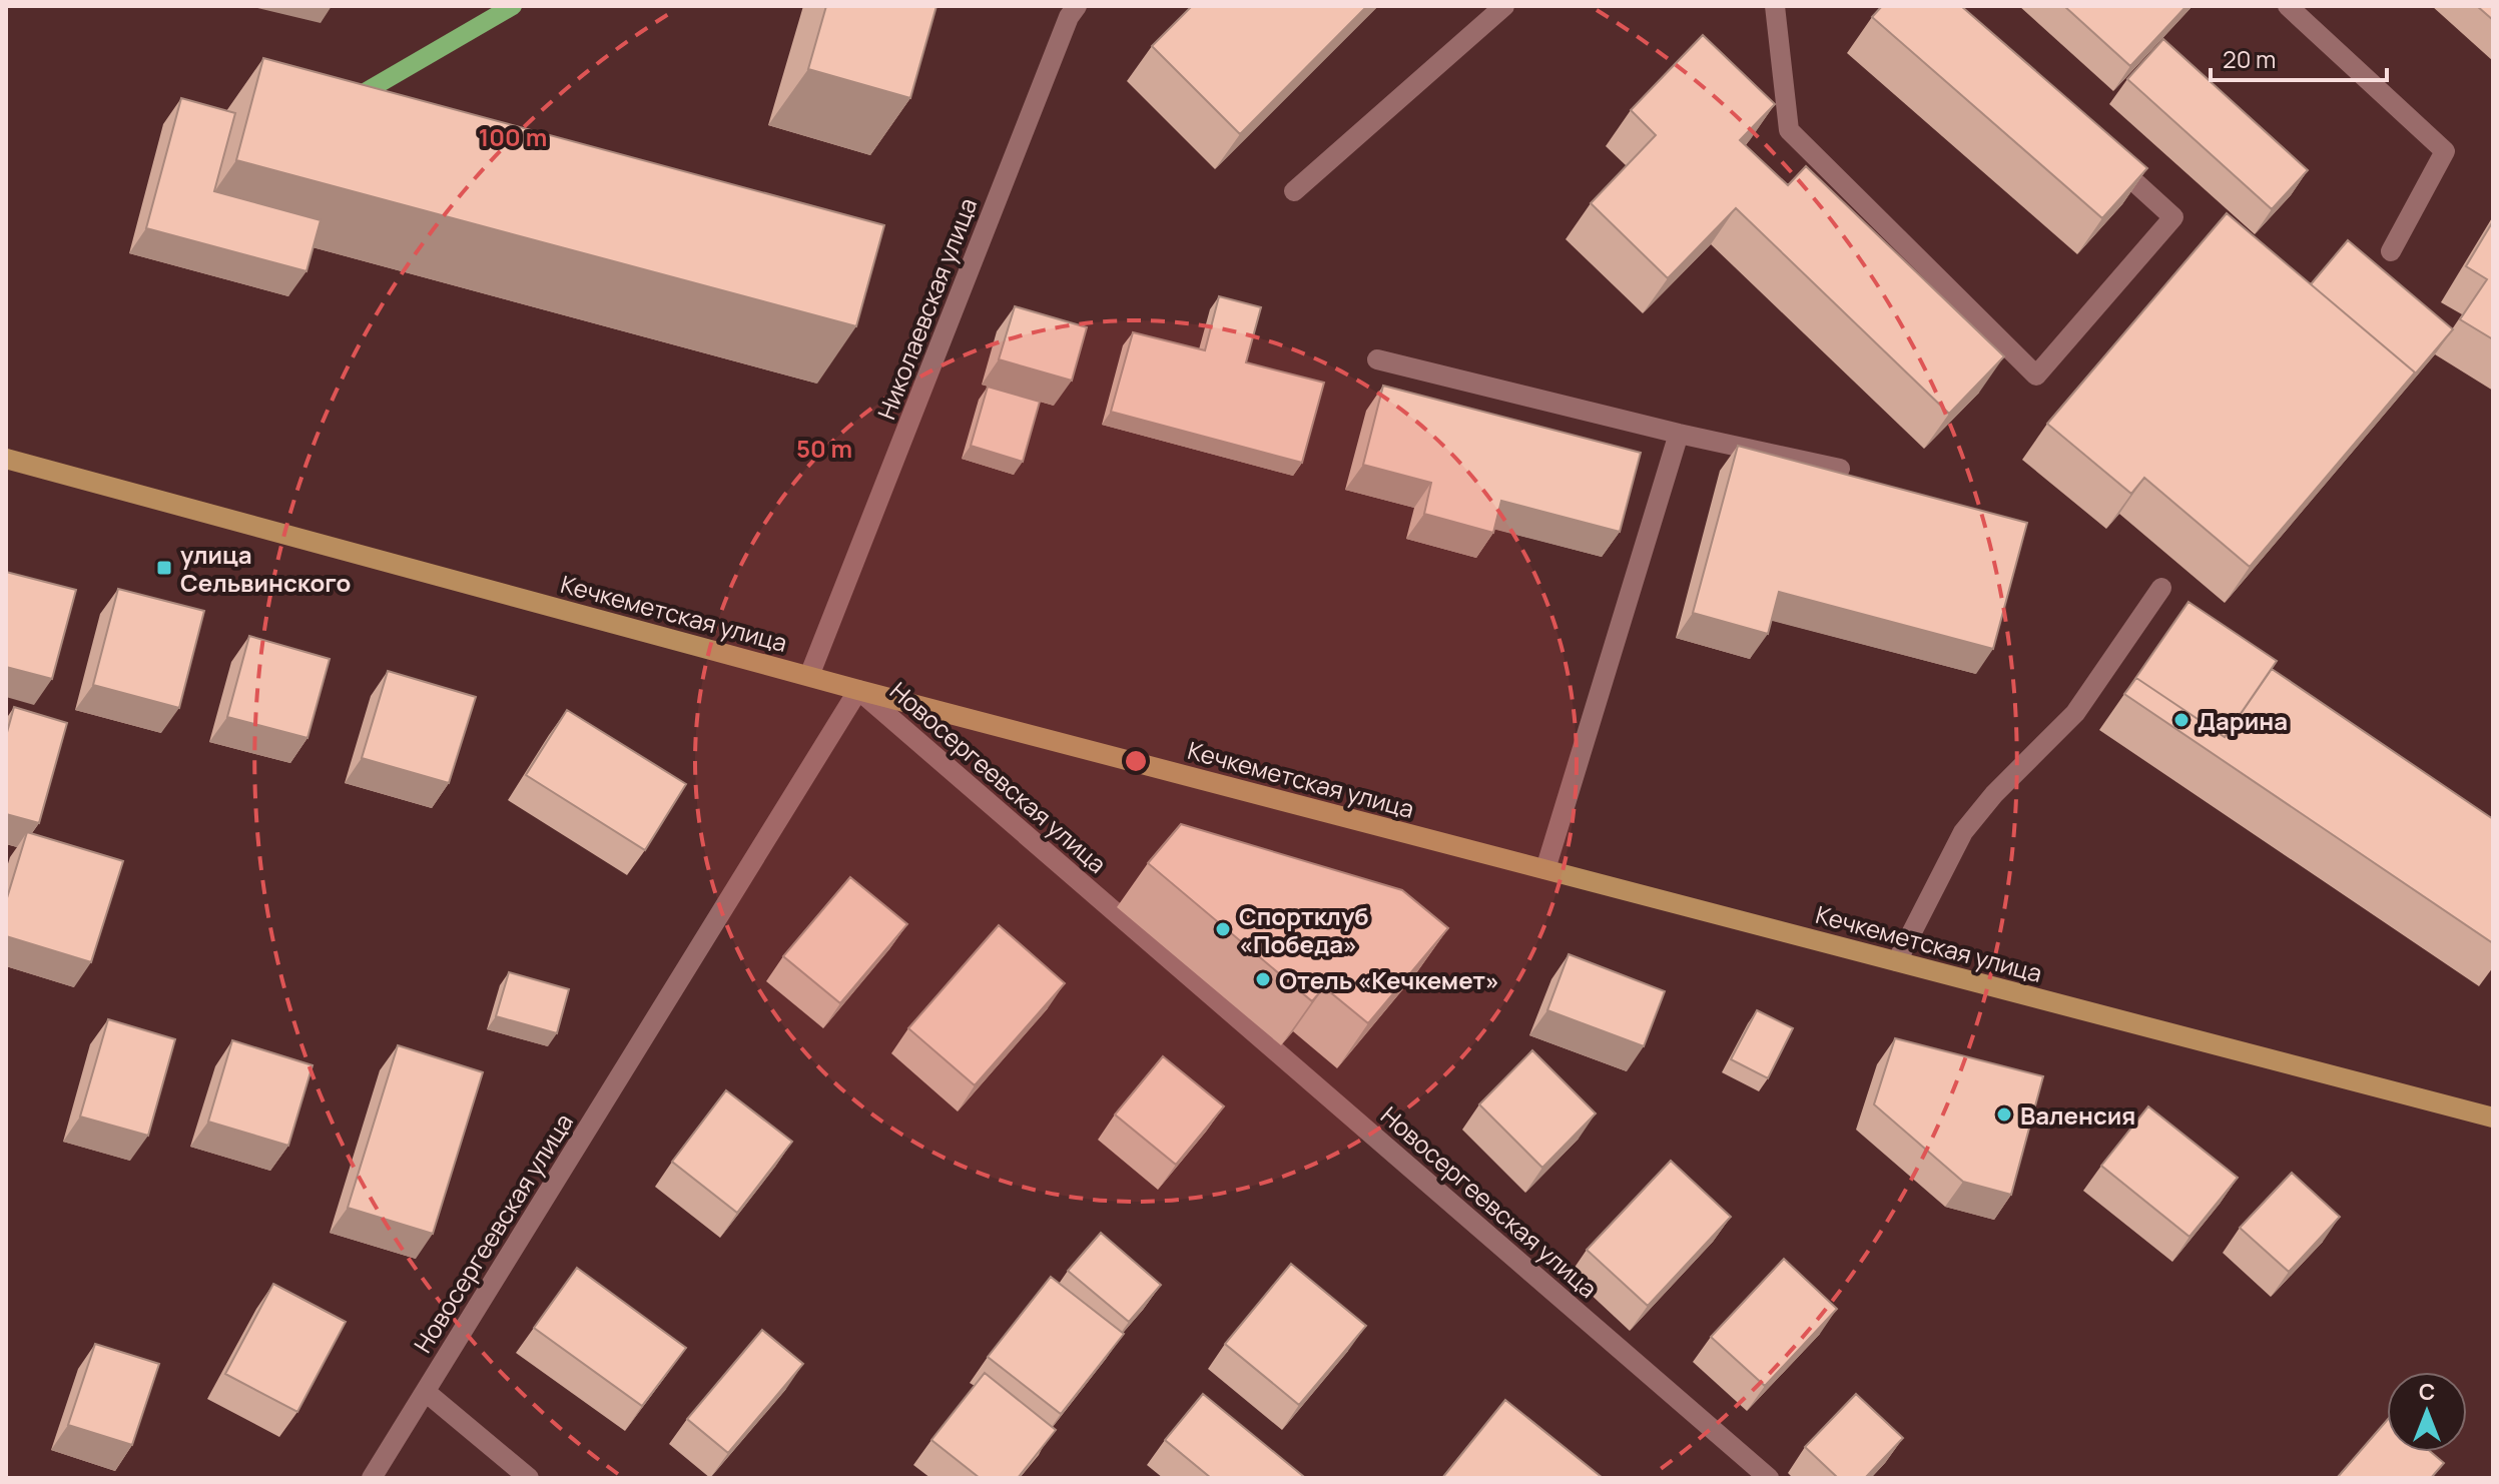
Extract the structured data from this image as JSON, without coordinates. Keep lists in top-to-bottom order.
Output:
{
  "streets": {
    "main road": ["Кечкеметская улица"],
    "street": ["Николаевская улица", "Новосергеевская улица"]
  },
  "crossings": [
    ["Николаевская улица", "Кечкеметская улица"],
    ["Кечкеметская улица", "Новосергеевская улица"]
  ],
  "places": {
    "transit": ["улица Сельвинского"],
    "other": [
      "Дарина",
      "Спортклуб «Победа»",
      "Отель «Кечкемет»",
      "Валенсия"
    ]
  },
  "scale_bar": "20 m",
  "north": "top",
  "rings": ["100 m", "50 m"]
}
